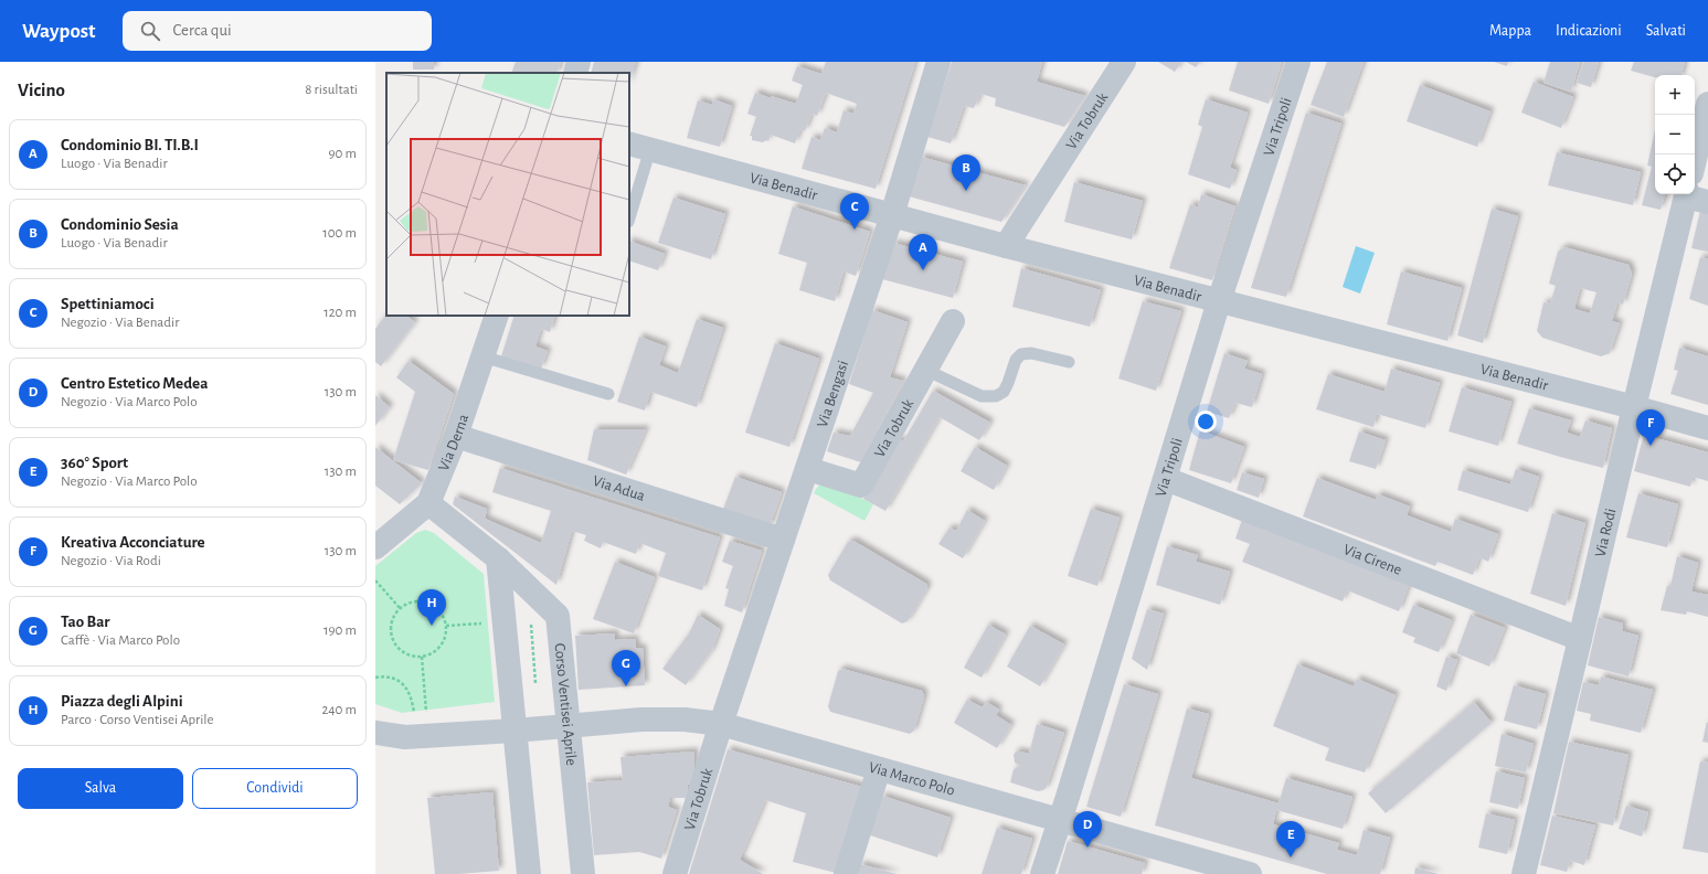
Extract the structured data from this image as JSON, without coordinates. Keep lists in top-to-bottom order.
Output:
{
  "streets": {
    "street": [
      "Via Tobruk",
      "Via Tripoli",
      "Via Benadir",
      "Via Bengasi",
      "Via Derna",
      "Via Adua",
      "Via Rodi",
      "Via Cirene",
      "Corso Ventisei Aprile",
      "Via Marco Polo"
    ]
  },
  "crossings": [
    ["Via Tobruk", "Via Benadir"],
    ["Via Tobruk", "Via Bengasi"],
    ["Via Tobruk", "Via Marco Polo"],
    ["Via Tripoli", "Via Benadir"],
    ["Via Tripoli", "Via Cirene"],
    ["Via Tripoli", "Via Marco Polo"],
    ["Via Benadir", "Via Bengasi"],
    ["Via Benadir", "Via Rodi"],
    ["Via Bengasi", "Via Adua"],
    ["Via Bengasi", "Via Marco Polo"],
    ["Via Derna", "Via Adua"],
    ["Via Derna", "Corso Ventisei Aprile"],
    ["Via Rodi", "Via Cirene"],
    ["Corso Ventisei Aprile", "Via Marco Polo"]
  ],
  "page": {
    "header": "Waypost",
    "search": "Cerca qui",
    "nav": ["Mappa", "Indicazioni", "Salvati"],
    "heading": ["Vicino", "8 risultati"],
    "map_buttons": ["+", "−"],
    "list": [
      {
        "mark": "A",
        "name": "Condominio BI. TI.B.I",
        "note": "Luogo · Via Benadir",
        "value": "90 m"
      },
      {
        "mark": "B",
        "name": "Condominio Sesia",
        "note": "Luogo · Via Benadir",
        "value": "100 m"
      },
      {
        "mark": "C",
        "name": "Spettiniamoci",
        "note": "Negozio · Via Benadir",
        "value": "120 m"
      },
      {
        "mark": "D",
        "name": "Centro Estetico Medea",
        "note": "Negozio · Via Marco Polo",
        "value": "130 m"
      },
      {
        "mark": "E",
        "name": "360° Sport",
        "note": "Negozio · Via Marco Polo",
        "value": "130 m"
      },
      {
        "mark": "F",
        "name": "Kreativa Acconciature",
        "note": "Negozio · Via Rodi",
        "value": "130 m"
      },
      {
        "mark": "G",
        "name": "Tao Bar",
        "note": "Caffè · Via Marco Polo",
        "value": "190 m"
      },
      {
        "mark": "H",
        "name": "Piazza degli Alpini",
        "note": "Parco · Corso Ventisei Aprile",
        "value": "240 m"
      }
    ],
    "pins": [
      "B",
      "C",
      "A",
      "F",
      "H",
      "G",
      "D",
      "E"
    ],
    "buttons": ["Salva", "Condividi"]
  }
}
